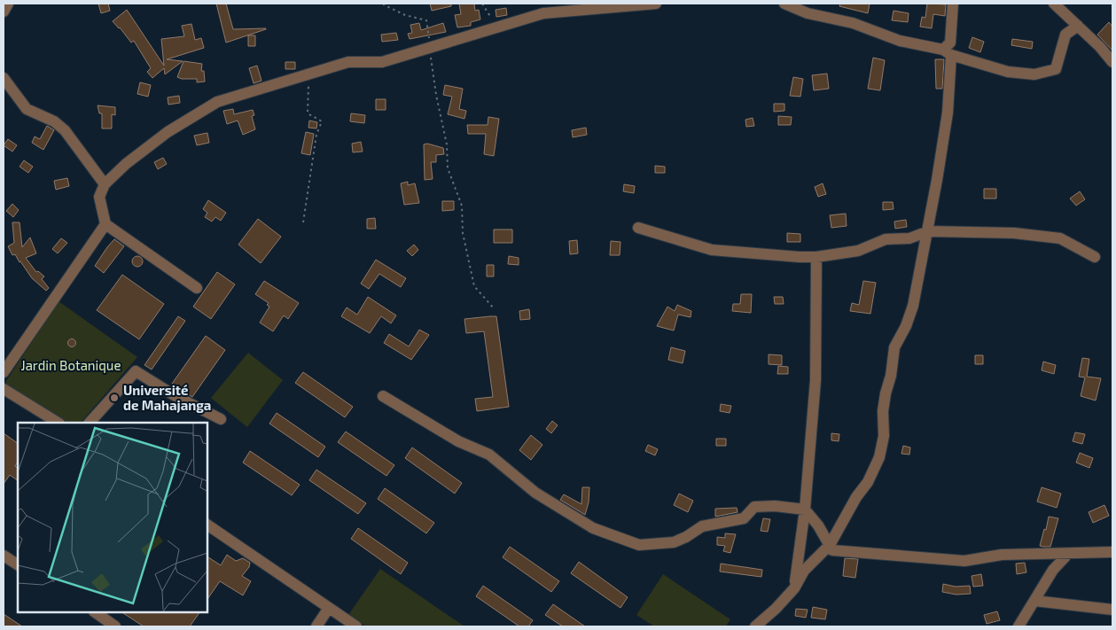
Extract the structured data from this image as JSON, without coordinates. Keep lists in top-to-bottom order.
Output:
{
  "parks": ["Jardin Botanique"],
  "places": ["Université de Mahajanga"]
}
